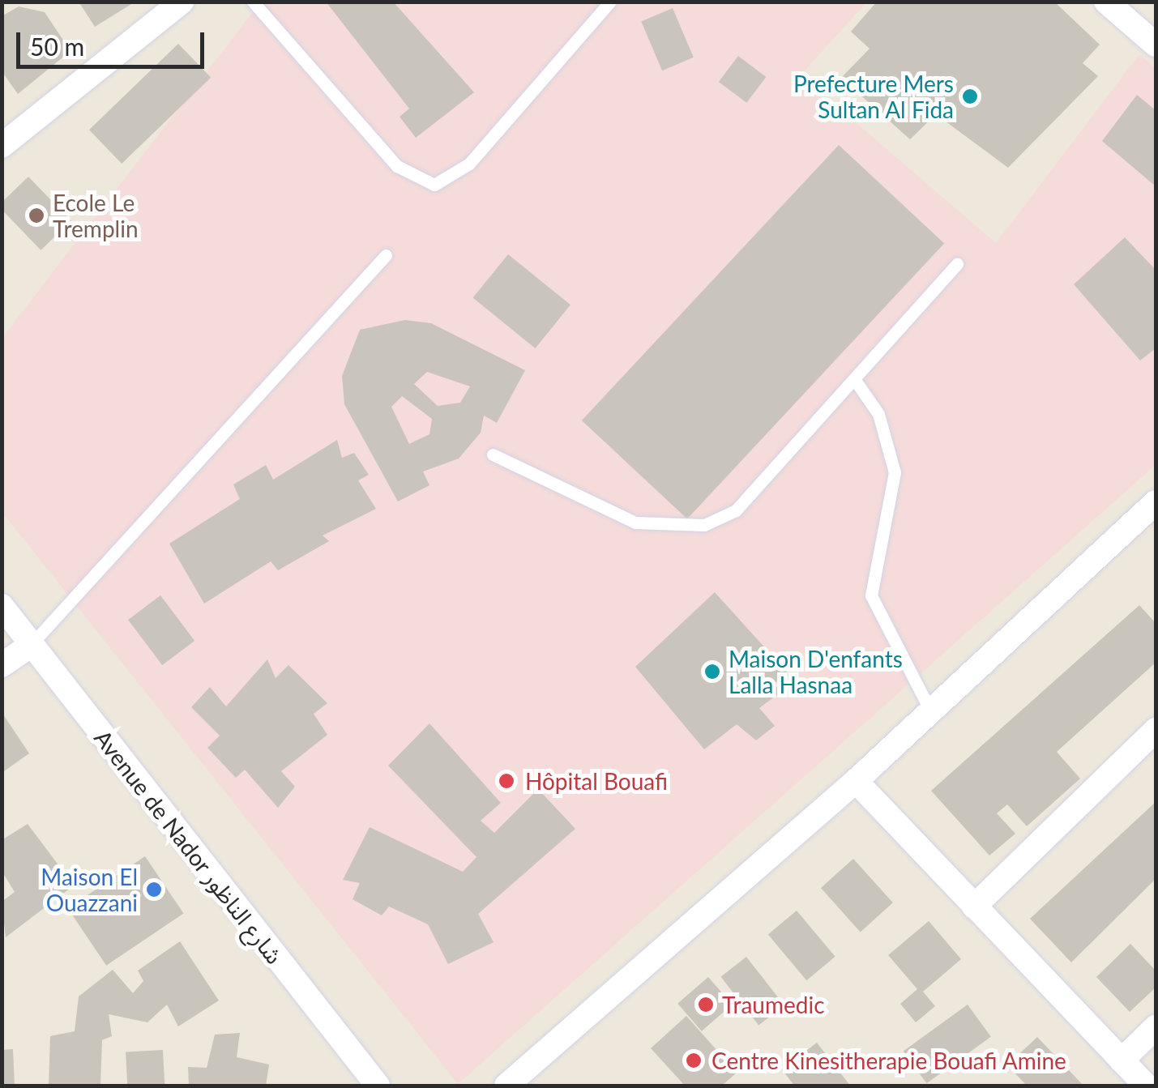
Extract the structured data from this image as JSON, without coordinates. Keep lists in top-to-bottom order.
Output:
{
  "streets": {
    "street": ["Avenue de Nador شارع الناظور"]
  },
  "places": [
    "Prefecture Mers Sultan Al Fida",
    "Ecole Le Tremplin",
    "Maison D'enfants Lalla Hasnaa",
    "Hôpital Bouafi",
    "Maison El Ouazzani",
    "Traumedic",
    "Centre Kinesitherapie Bouafi Amine"
  ],
  "scale_bar": "50 m"
}
